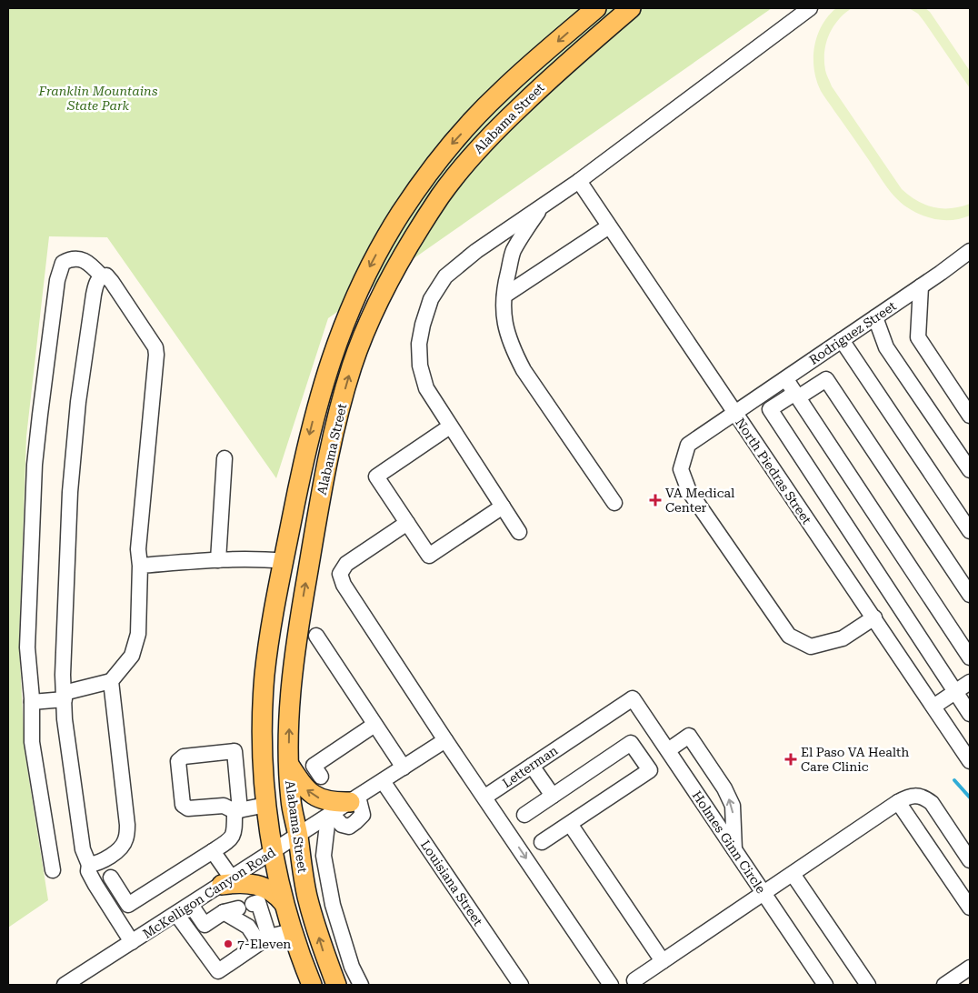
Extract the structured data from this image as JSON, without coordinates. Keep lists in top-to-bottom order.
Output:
{
  "streets": {
    "main road": ["Alabama Street"],
    "street": [
      "Rodriguez Street",
      "North Piedras Street",
      "Letterman",
      "Holmes Ginn Circle",
      "Louisiana Street",
      "McKelligon Canyon Road"
    ]
  },
  "crossings": [
    ["Alabama Street", "McKelligon Canyon Road"],
    ["Rodriguez Street", "North Piedras Street"],
    ["Letterman", "Holmes Ginn Circle"],
    ["Louisiana Street", "McKelligon Canyon Road"]
  ],
  "parks": ["Franklin Mountains State Park"],
  "places": {
    "health": ["VA Medical Center", "El Paso VA Health Care Clinic"],
    "other": ["7-Eleven"]
  }
}
